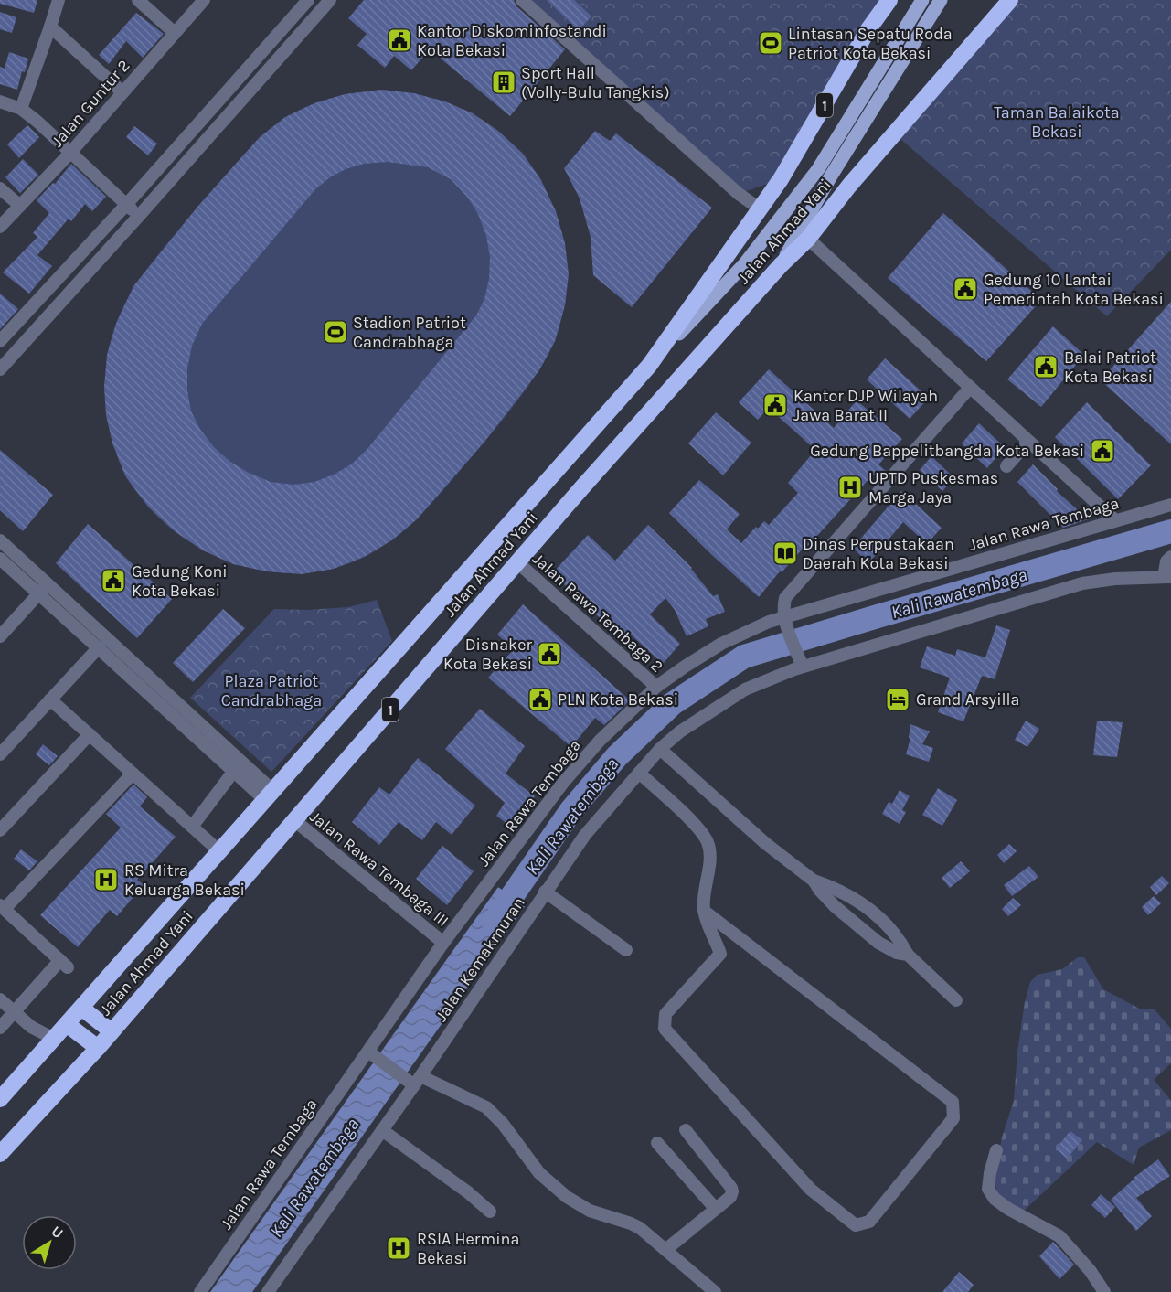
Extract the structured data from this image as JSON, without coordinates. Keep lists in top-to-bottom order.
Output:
{
  "streets": {
    "highway": ["1", "Jalan Ahmad Yani"],
    "street": [
      "Jalan Guntur 2",
      "Jalan Rawa Tembaga",
      "Jalan Rawa Tembaga 2",
      "Jalan Rawa Tembaga III",
      "Jalan Kemakmuran"
    ]
  },
  "crossings": [
    ["Jalan Ahmad Yani", "Jalan Rawa Tembaga 2"],
    ["Jalan Ahmad Yani", "Jalan Rawa Tembaga III"],
    ["Jalan Rawa Tembaga", "Jalan Rawa Tembaga 2"],
    ["Jalan Rawa Tembaga", "Jalan Rawa Tembaga III"]
  ],
  "water": ["Kali Rawatembaga"],
  "parks": ["Taman Balaikota Bekasi", "Plaza Patriot Candrabhaga"],
  "places": {
    "public building": [
      "Kantor Diskominfostandi Kota Bekasi",
      "Gedung 10 Lantai Pemerintah Kota Bekasi",
      "Balai Patriot Kota Bekasi",
      "Kantor DJP Wilayah Jawa Barat II",
      "Gedung Bappelitbangda Kota Bekasi",
      "Gedung Koni Kota Bekasi",
      "Disnaker Kota Bekasi",
      "PLN Kota Bekasi"
    ],
    "sports": ["Lintasan Sepatu Roda Patriot Kota Bekasi", "Stadion Patriot Candrabhaga"],
    "building": ["Sport Hall (Volly-Bulu Tangkis)"],
    "hospital": ["UPTD Puskesmas Marga Jaya", "RS Mitra Keluarga Bekasi", "RSIA Hermina Bekasi"],
    "library": ["Dinas Perpustakaan Daerah Kota Bekasi"],
    "hotel": ["Grand Arsyilla"]
  },
  "north": "top right"
}
